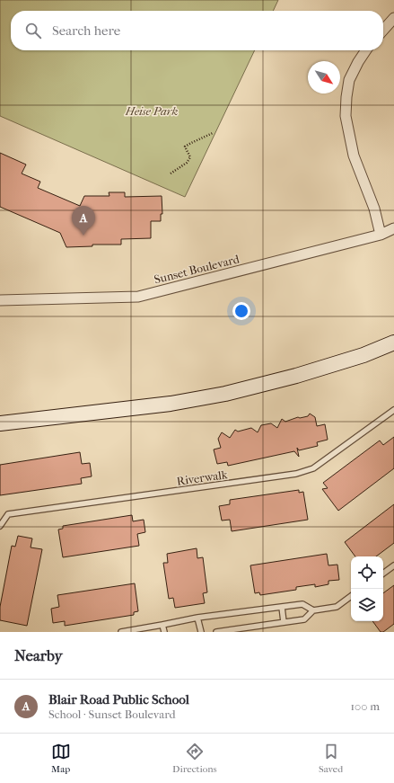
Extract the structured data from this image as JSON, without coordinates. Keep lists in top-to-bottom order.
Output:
{
  "streets": {
    "street": ["Sunset Boulevard"],
    "lane": ["Riverwalk"]
  },
  "parks": ["Heise Park"],
  "north": "bottom right",
  "page": {
    "search": "Search here",
    "pins": "A",
    "heading": "Nearby",
    "list": [
      {
        "mark": "A",
        "name": "Blair Road Public School",
        "note": "School · Sunset Boulevard",
        "value": "100 m"
      }
    ],
    "nav": ["Map", "Directions", "Saved"]
  }
}
